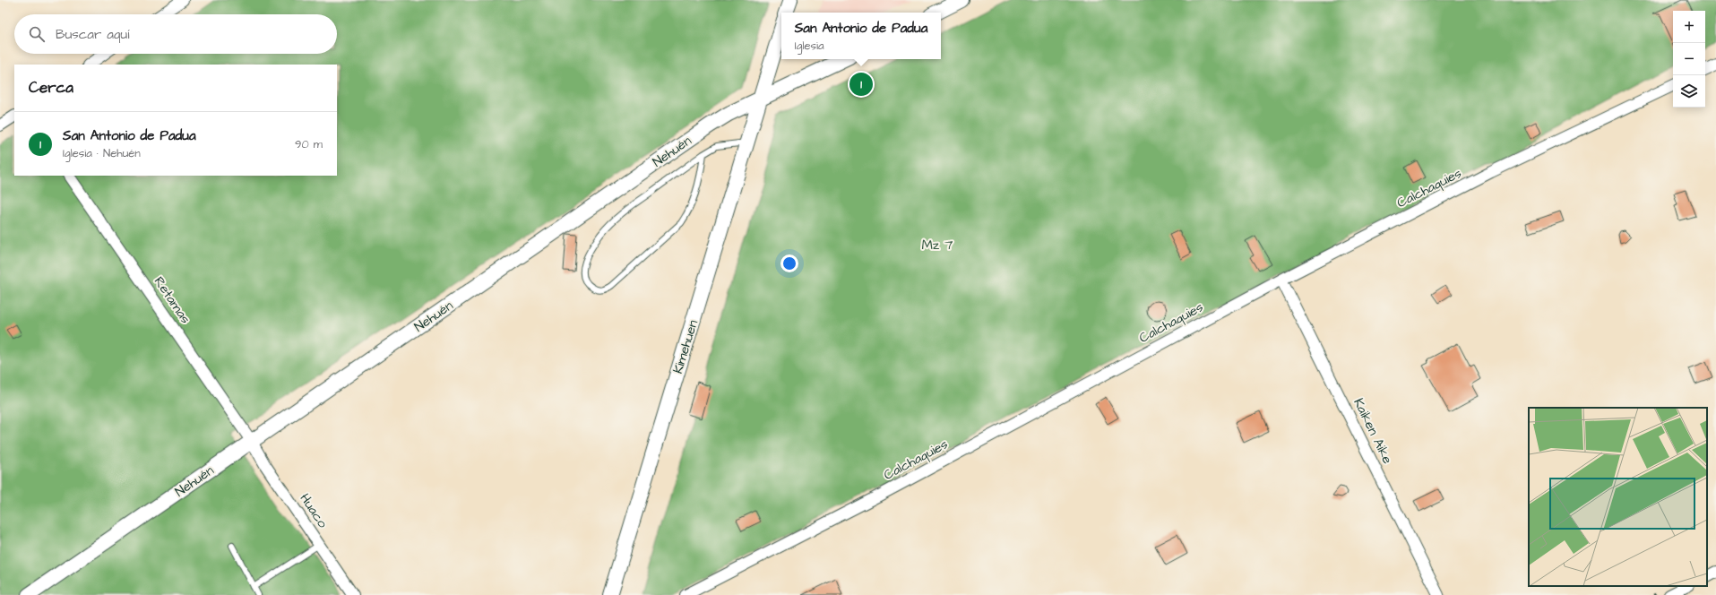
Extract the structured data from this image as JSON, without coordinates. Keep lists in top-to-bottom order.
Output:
{
  "streets": {
    "street": [
      "Nehuén",
      "Calchaquies",
      "Retamas",
      "Kimehuen",
      "Kaiken Aike",
      "Huaco"
    ]
  },
  "crossings": [
    ["Nehuén", "Retamas"],
    ["Nehuén", "Kimehuen"],
    ["Nehuén", "Huaco"],
    ["Calchaquies", "Kaiken Aike"],
    ["Retamas", "Huaco"]
  ],
  "parks": ["Mz 7"],
  "page": {
    "map_buttons": ["+", "−"],
    "popup": ["San Antonio de Padua", "Iglesia"],
    "search": "Buscar aquí",
    "heading": "Cerca",
    "pins": "1",
    "list": [
      {
        "mark": "1",
        "name": "San Antonio de Padua",
        "note": "Iglesia · Nehuén",
        "value": "90 m"
      }
    ]
  }
}
